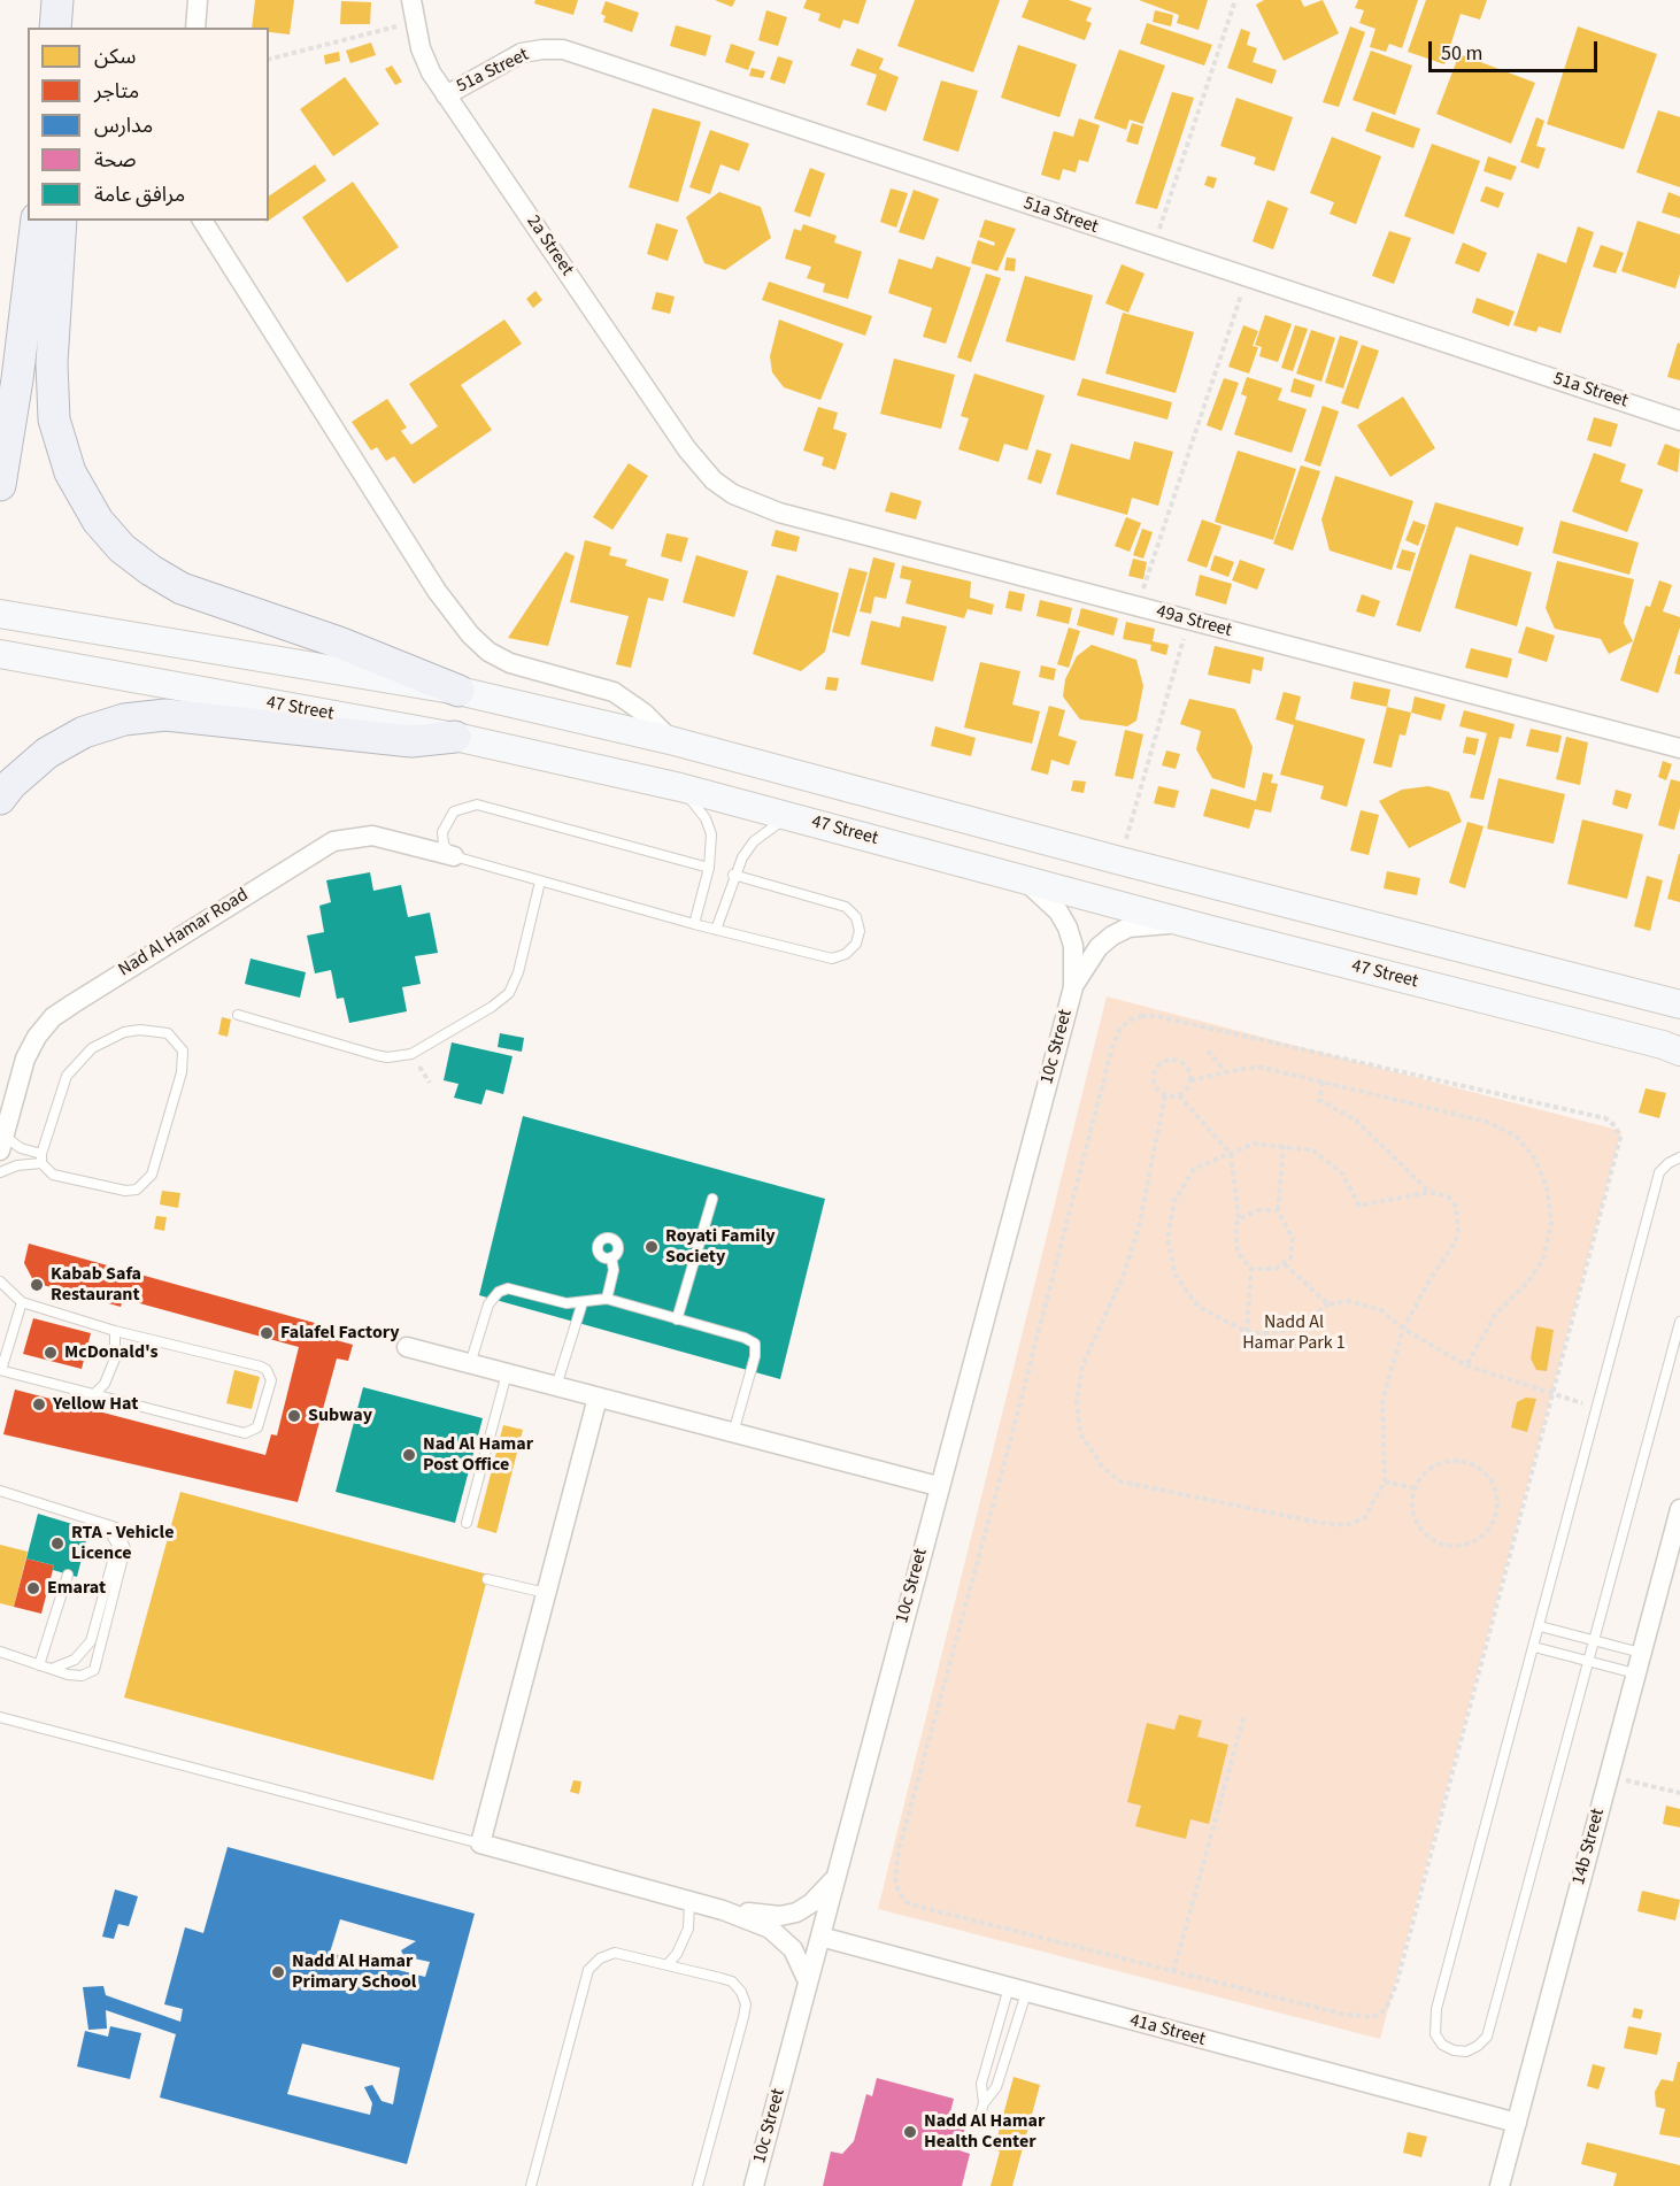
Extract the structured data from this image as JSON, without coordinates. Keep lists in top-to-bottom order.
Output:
{
  "streets": {
    "street": [
      "51a Street",
      "2a Street",
      "49a Street",
      "47 Street",
      "Nad Al Hamar Road",
      "10c Street",
      "14b Street",
      "41a Street"
    ]
  },
  "crossings": [
    ["51a Street", "2a Street"],
    ["2a Street", "49a Street"],
    ["47 Street", "10c Street"],
    ["10c Street", "41a Street"],
    ["14b Street", "41a Street"]
  ],
  "parks": ["Nadd Al Hamar Park 1"],
  "places": [
    "Royati Family Society",
    "Kabab Safa Restaurant",
    "Falafel Factory",
    "McDonald's",
    "Yellow Hat",
    "Subway",
    "Nad Al Hamar Post Office",
    "RTA - Vehicle Licence",
    "Emarat",
    "Nadd Al Hamar Primary School",
    "Nadd Al Hamar Health Center"
  ],
  "legend": [
    "سكن",
    "متاجر",
    "مدارس",
    "صحة",
    "مرافق عامة"
  ],
  "scale_bar": "50 m"
}
